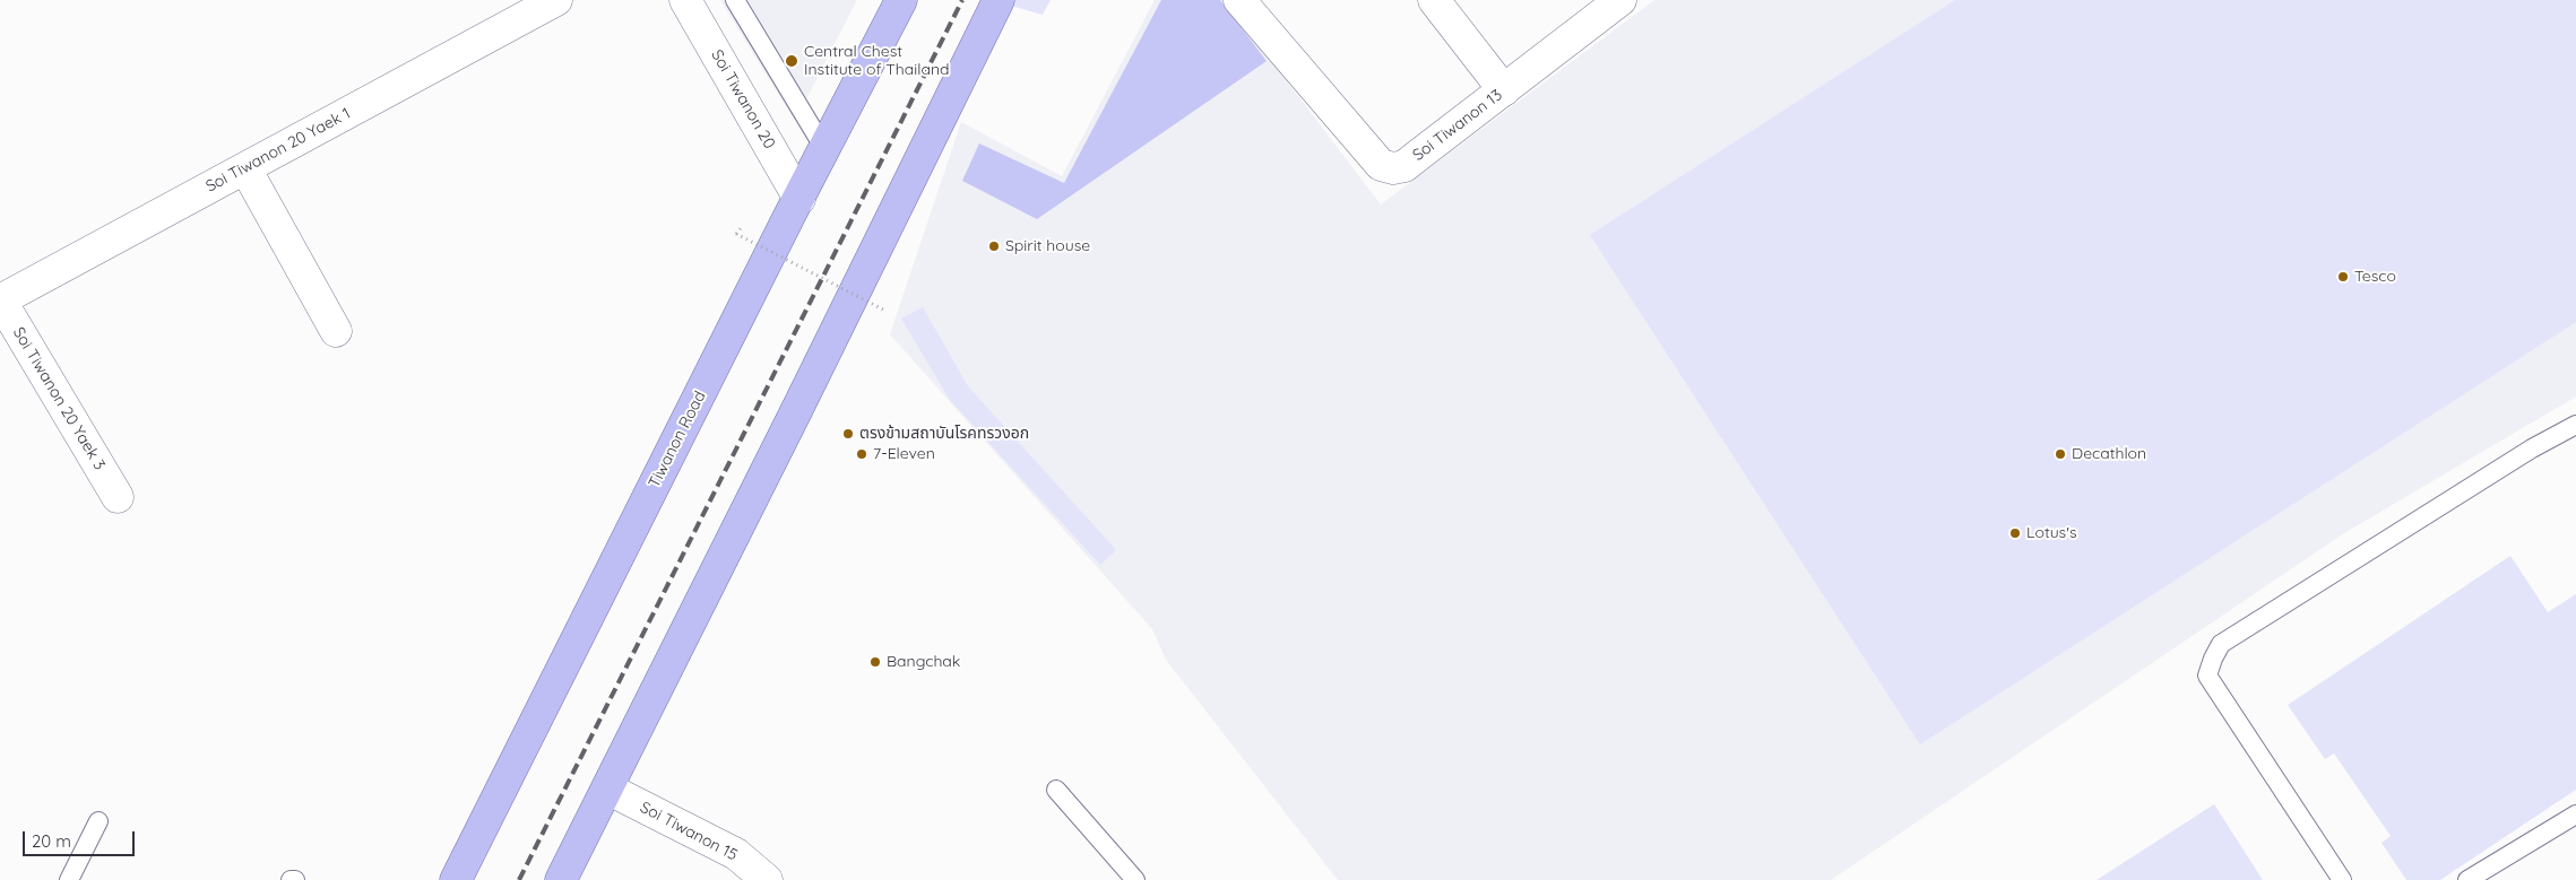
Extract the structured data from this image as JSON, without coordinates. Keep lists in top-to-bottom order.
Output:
{
  "streets": {
    "main road": ["Tiwanon Road"],
    "street": [
      "Soi Tiwanon 20",
      "Soi Tiwanon 13",
      "Soi Tiwanon 20 Yaek 1",
      "Soi Tiwanon 20 Yaek 3",
      "Soi Tiwanon 15"
    ]
  },
  "crossings": [
    ["Soi Tiwanon 20", "Tiwanon Road"],
    ["Soi Tiwanon 20 Yaek 1", "Soi Tiwanon 20 Yaek 3"]
  ],
  "places": [
    "Central Chest Institute of Thailand",
    "Spirit house",
    "Tesco",
    "ตรงข้ามสถาบันโรคทรวงอก",
    "7-Eleven",
    "Decathlon",
    "Lotus's",
    "Bangchak"
  ],
  "scale_bar": "20 m"
}
